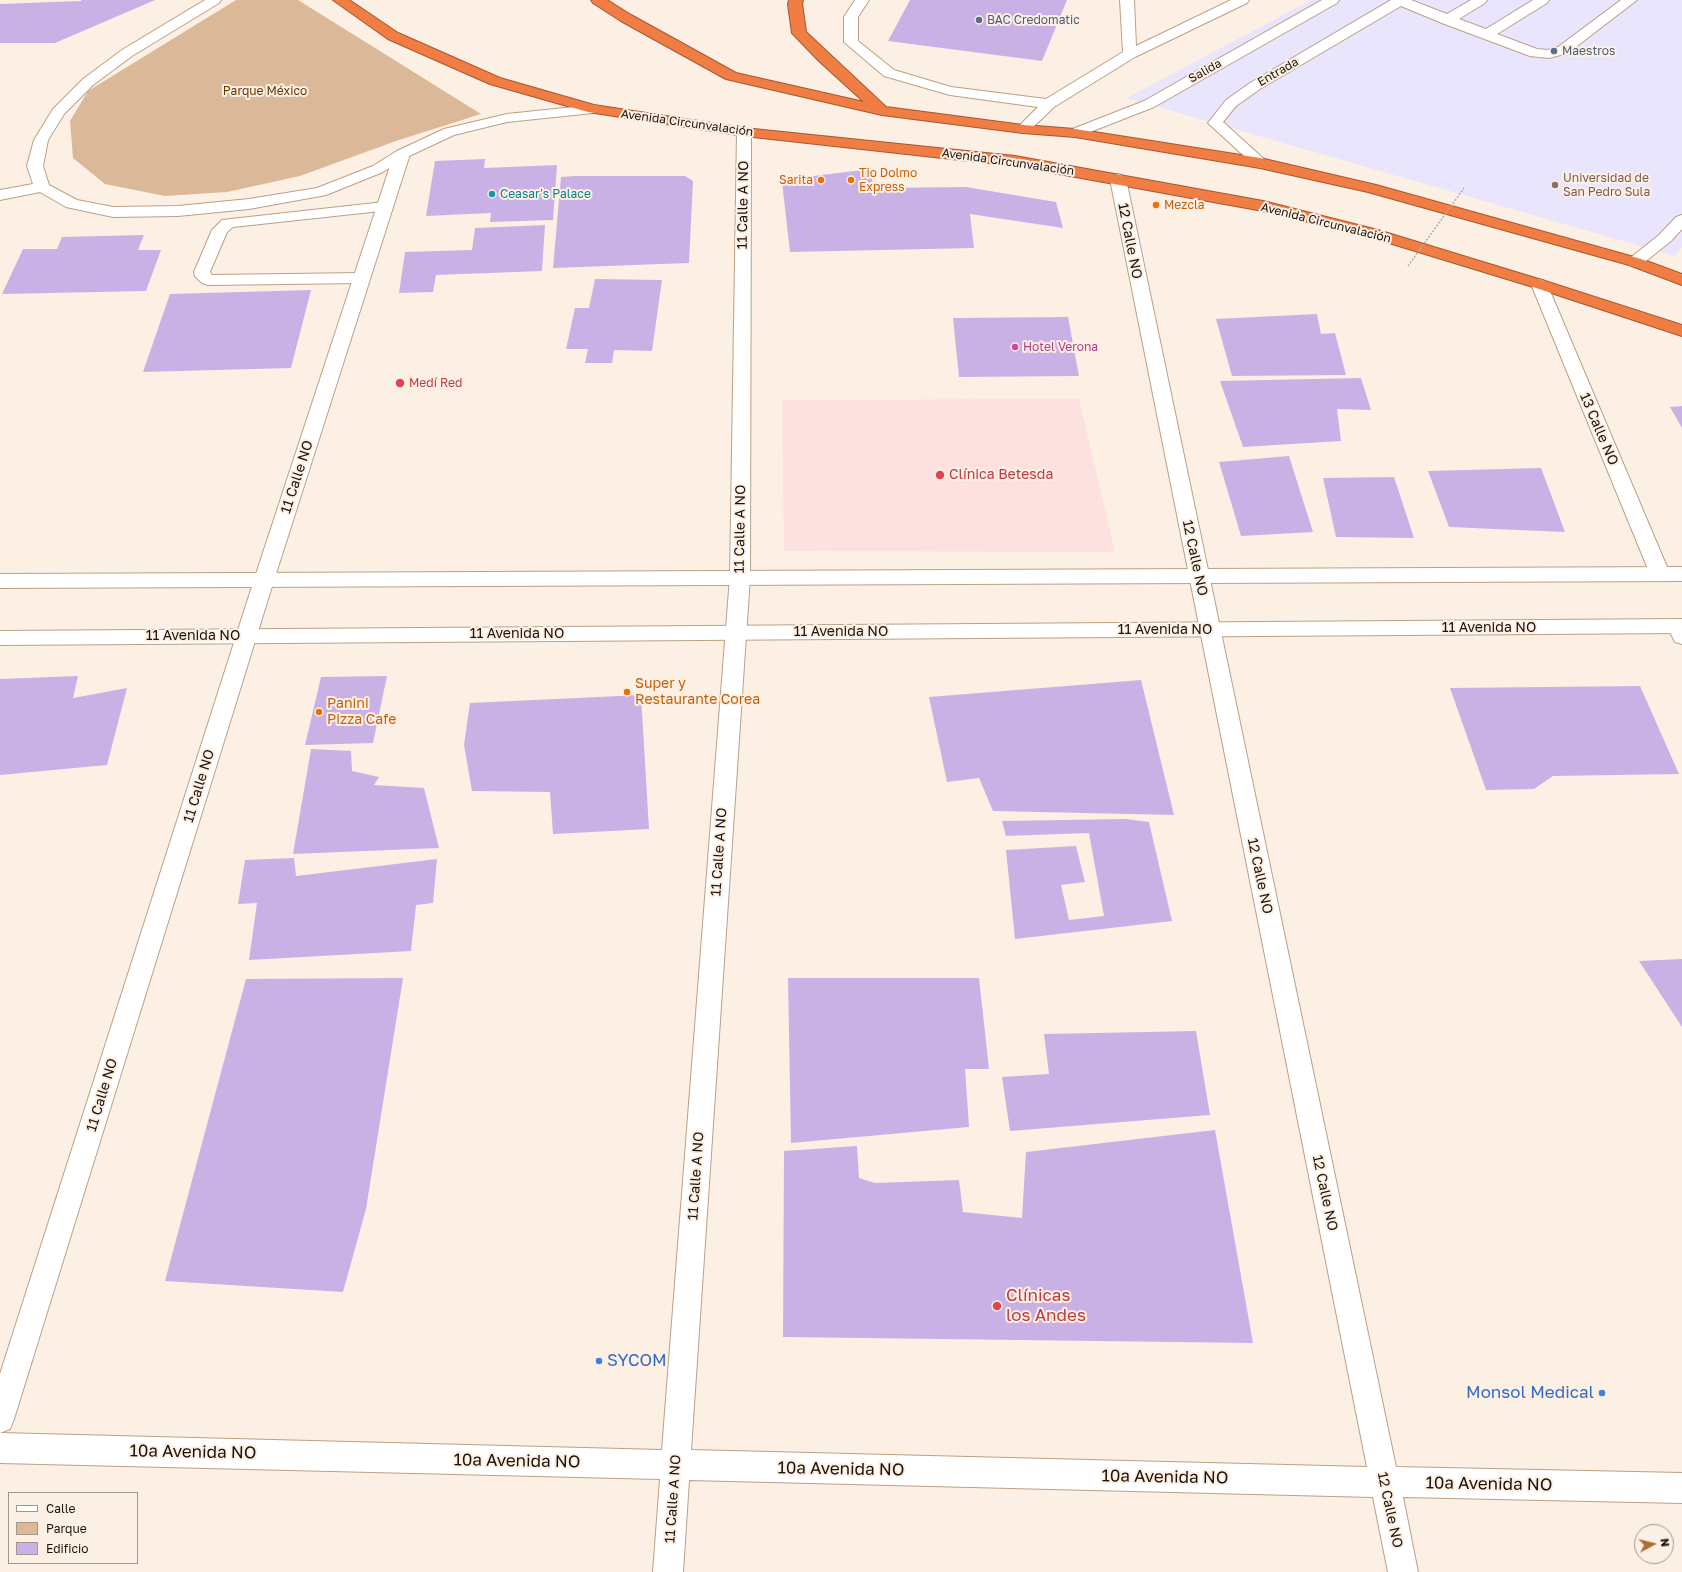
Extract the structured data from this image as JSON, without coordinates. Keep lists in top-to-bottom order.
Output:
{
  "streets": {
    "highway": ["Avenida Circunvalación"],
    "street": [
      "Salida",
      "Entrada",
      "11 Calle A NO",
      "12 Calle NO",
      "13 Calle NO",
      "11 Calle NO",
      "11 Avenida NO",
      "10a Avenida NO"
    ]
  },
  "crossings": [
    ["Avenida Circunvalación", "11 Calle A NO"],
    ["Avenida Circunvalación", "12 Calle NO"],
    ["Avenida Circunvalación", "13 Calle NO"],
    ["11 Calle A NO", "11 Avenida NO"],
    ["11 Calle A NO", "10a Avenida NO"],
    ["12 Calle NO", "11 Avenida NO"],
    ["12 Calle NO", "10a Avenida NO"],
    ["11 Calle NO", "11 Avenida NO"]
  ],
  "parks": ["Parque México"],
  "places": [
    "BAC Credomatic",
    "Maestros",
    "Sarita",
    "Tio Dolmo Express",
    "Universidad de San Pedro Sula",
    "Ceasar's Palace",
    "Mezcla",
    "Hotel Verona",
    "Medí Red",
    "Clínica Betesda",
    "Super y Restaurante Corea",
    "Panini Pizza Cafe",
    "Clínicas los Andes",
    "SYCOM",
    "Monsol Medical"
  ],
  "legend": ["Calle", "Parque", "Edificio"],
  "north": "right"
}
